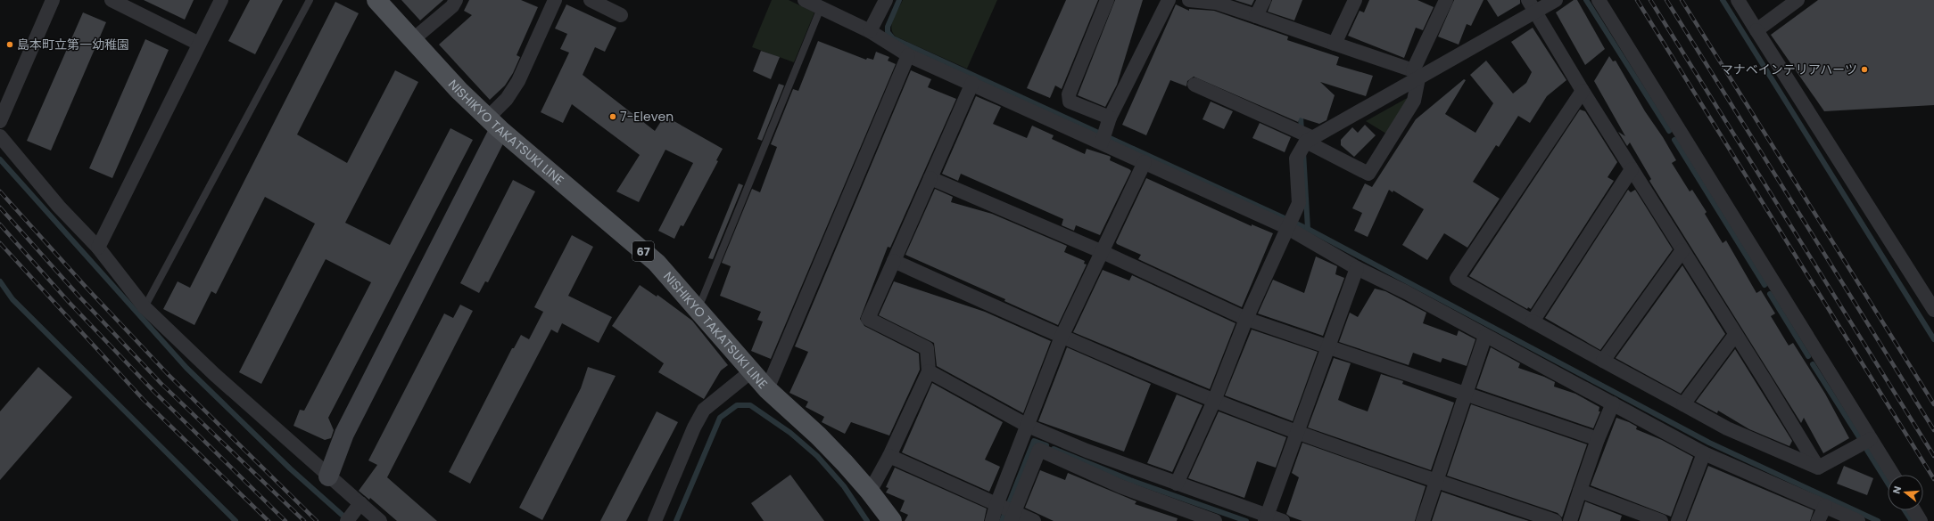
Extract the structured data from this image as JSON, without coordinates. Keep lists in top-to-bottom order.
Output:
{
  "streets": {
    "main road": ["NISHIKYO TAKATSUKI LINE", "67"]
  },
  "places": ["島本町立第一幼稚園", "マナベインテリアハーツ", "7-Eleven"],
  "north": "left"
}
